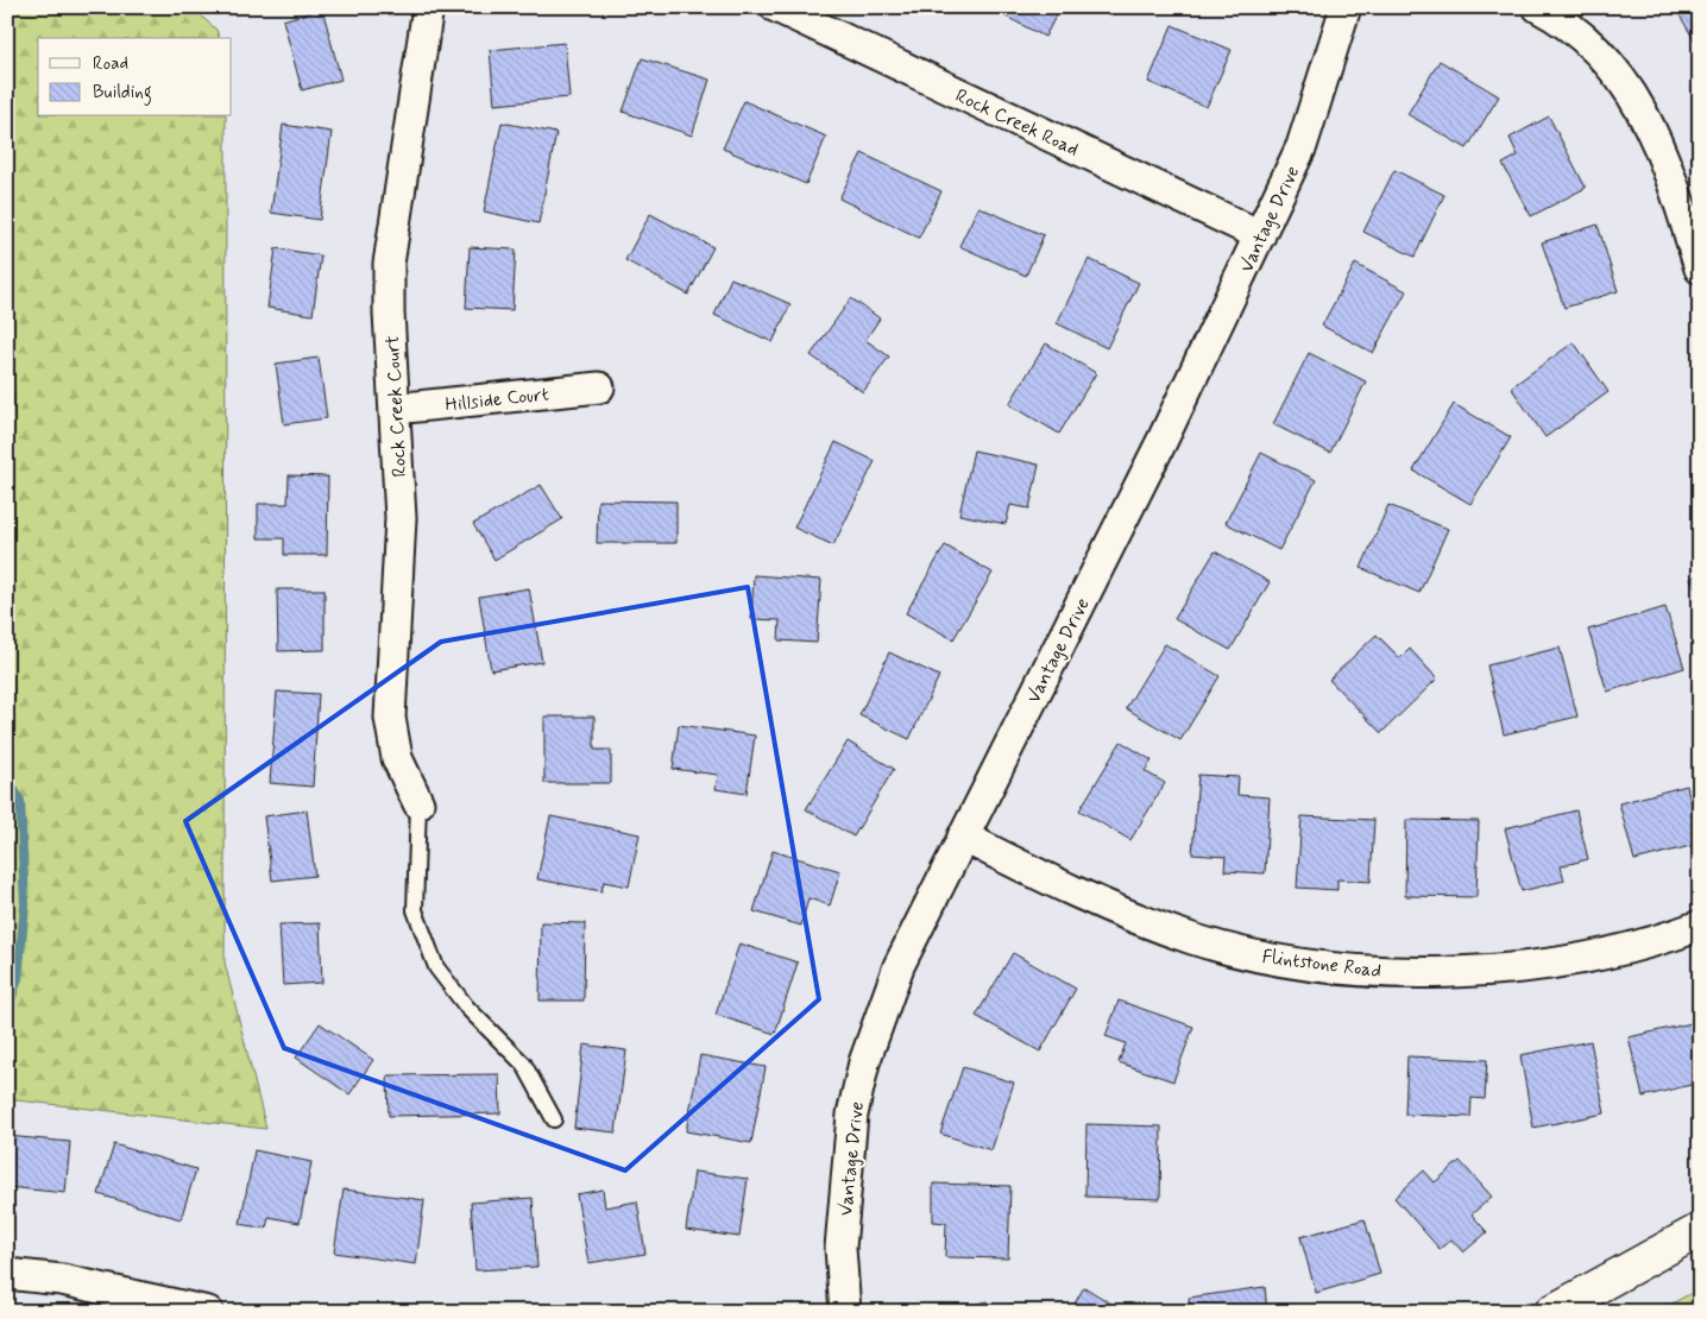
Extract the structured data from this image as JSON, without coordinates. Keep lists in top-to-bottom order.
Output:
{
  "streets": {
    "street": [
      "Rock Creek Road",
      "Vantage Drive",
      "Hillside Court",
      "Rock Creek Court",
      "Flintstone Road"
    ]
  },
  "crossings": [
    ["Rock Creek Road", "Vantage Drive"],
    ["Vantage Drive", "Flintstone Road"],
    ["Hillside Court", "Rock Creek Court"]
  ],
  "legend": ["Road", "Building"]
}
